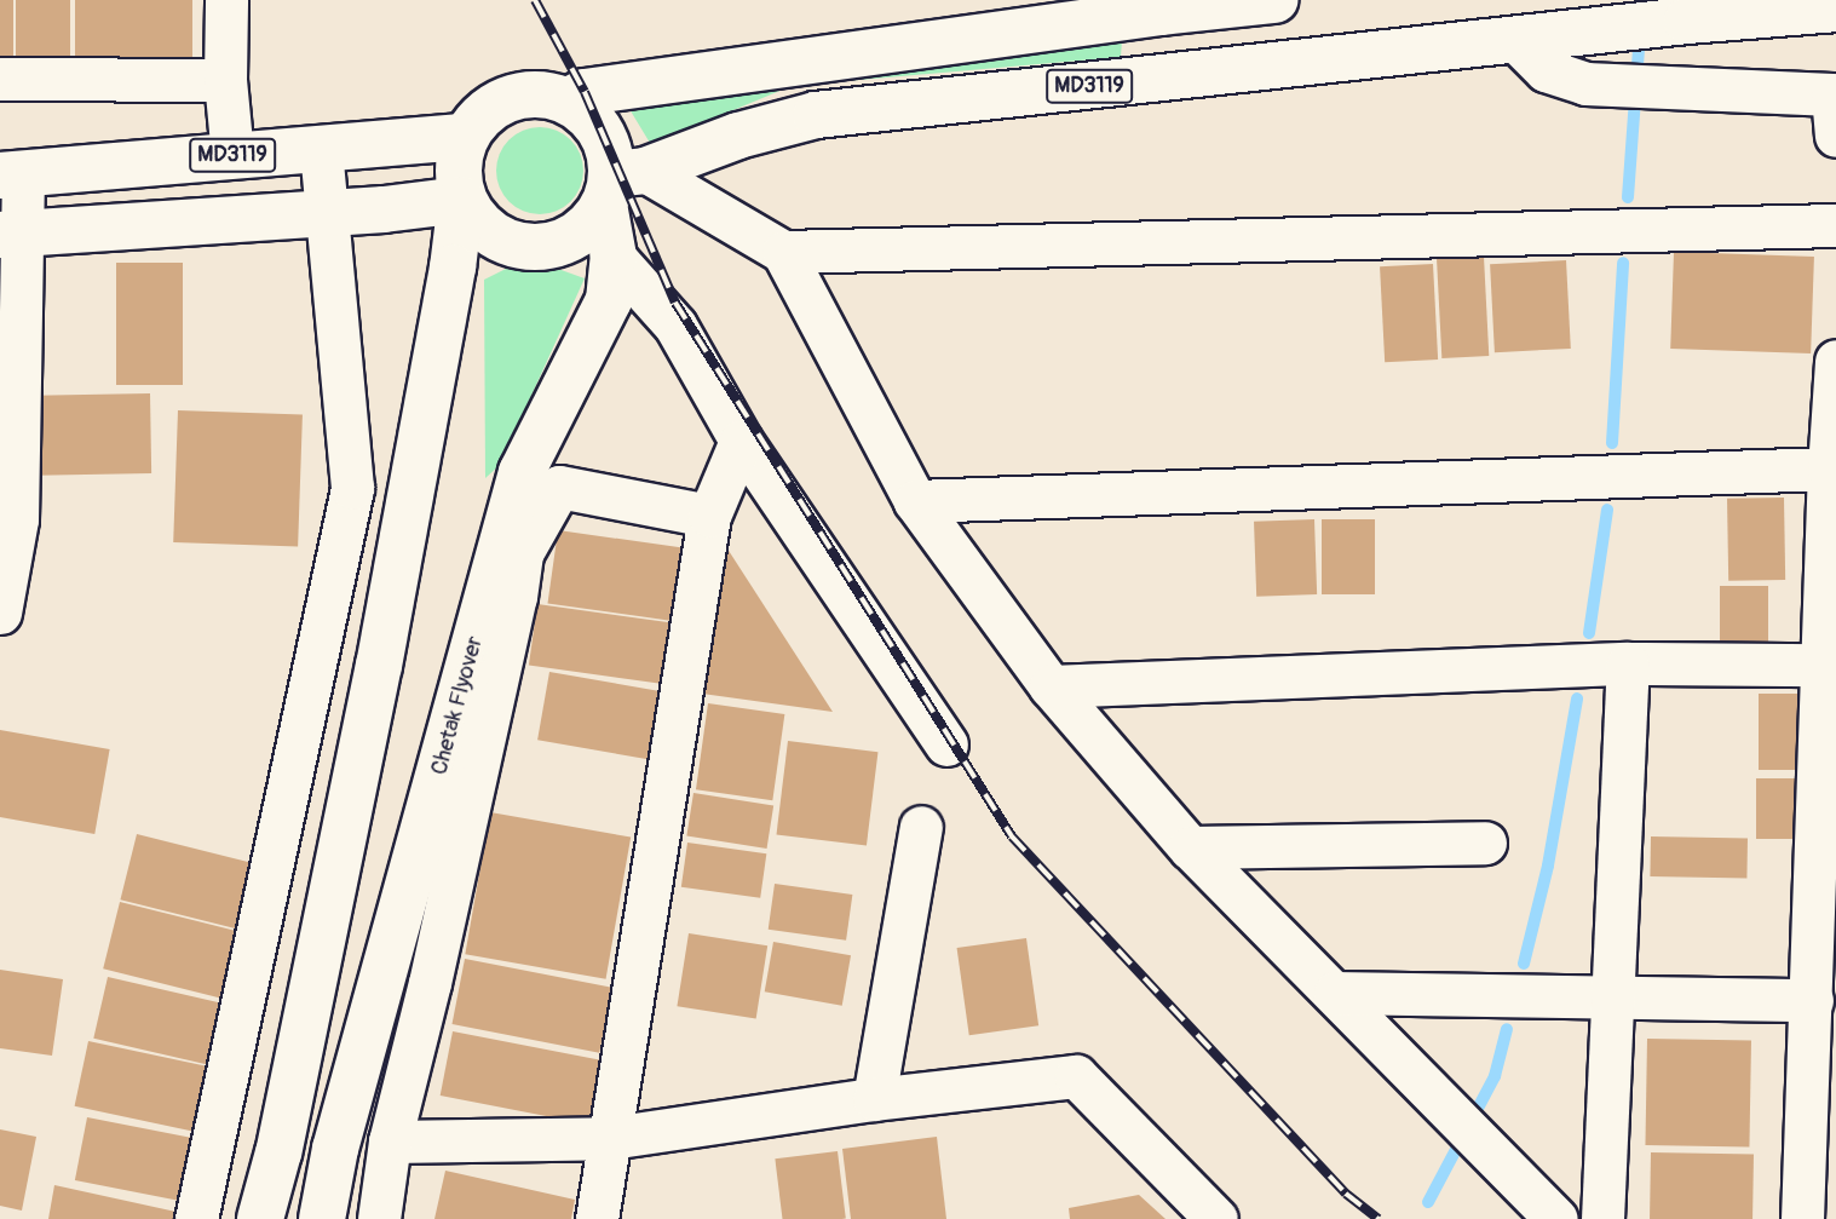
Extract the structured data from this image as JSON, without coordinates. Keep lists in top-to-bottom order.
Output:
{
  "streets": {
    "main road": ["MD3119", "Chetak Flyover"]
  },
  "crossings": [
    ["MD3119", "Chetak Flyover"]
  ]
}
